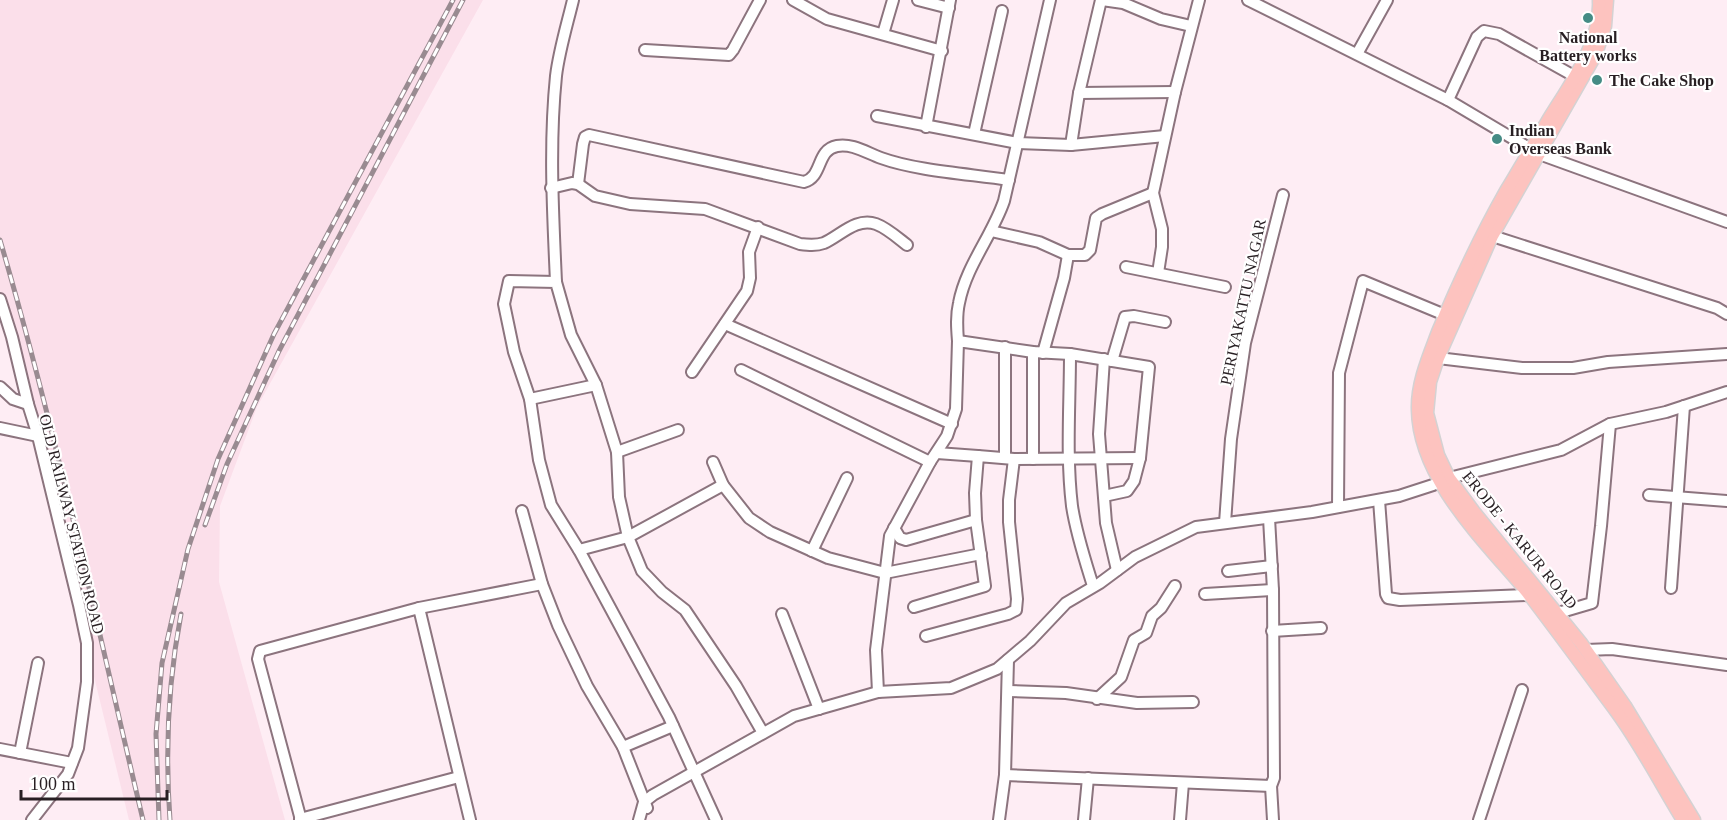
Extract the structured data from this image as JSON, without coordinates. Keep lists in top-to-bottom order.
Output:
{
  "streets": {
    "main road": ["ERODE - KARUR ROAD"],
    "street": ["PERIYAKATTU NAGAR", "OLD RAILWAY STATION ROAD"]
  },
  "places": ["National Battery works", "The Cake Shop", "Indian Overseas Bank"],
  "scale_bar": "100 m"
}
